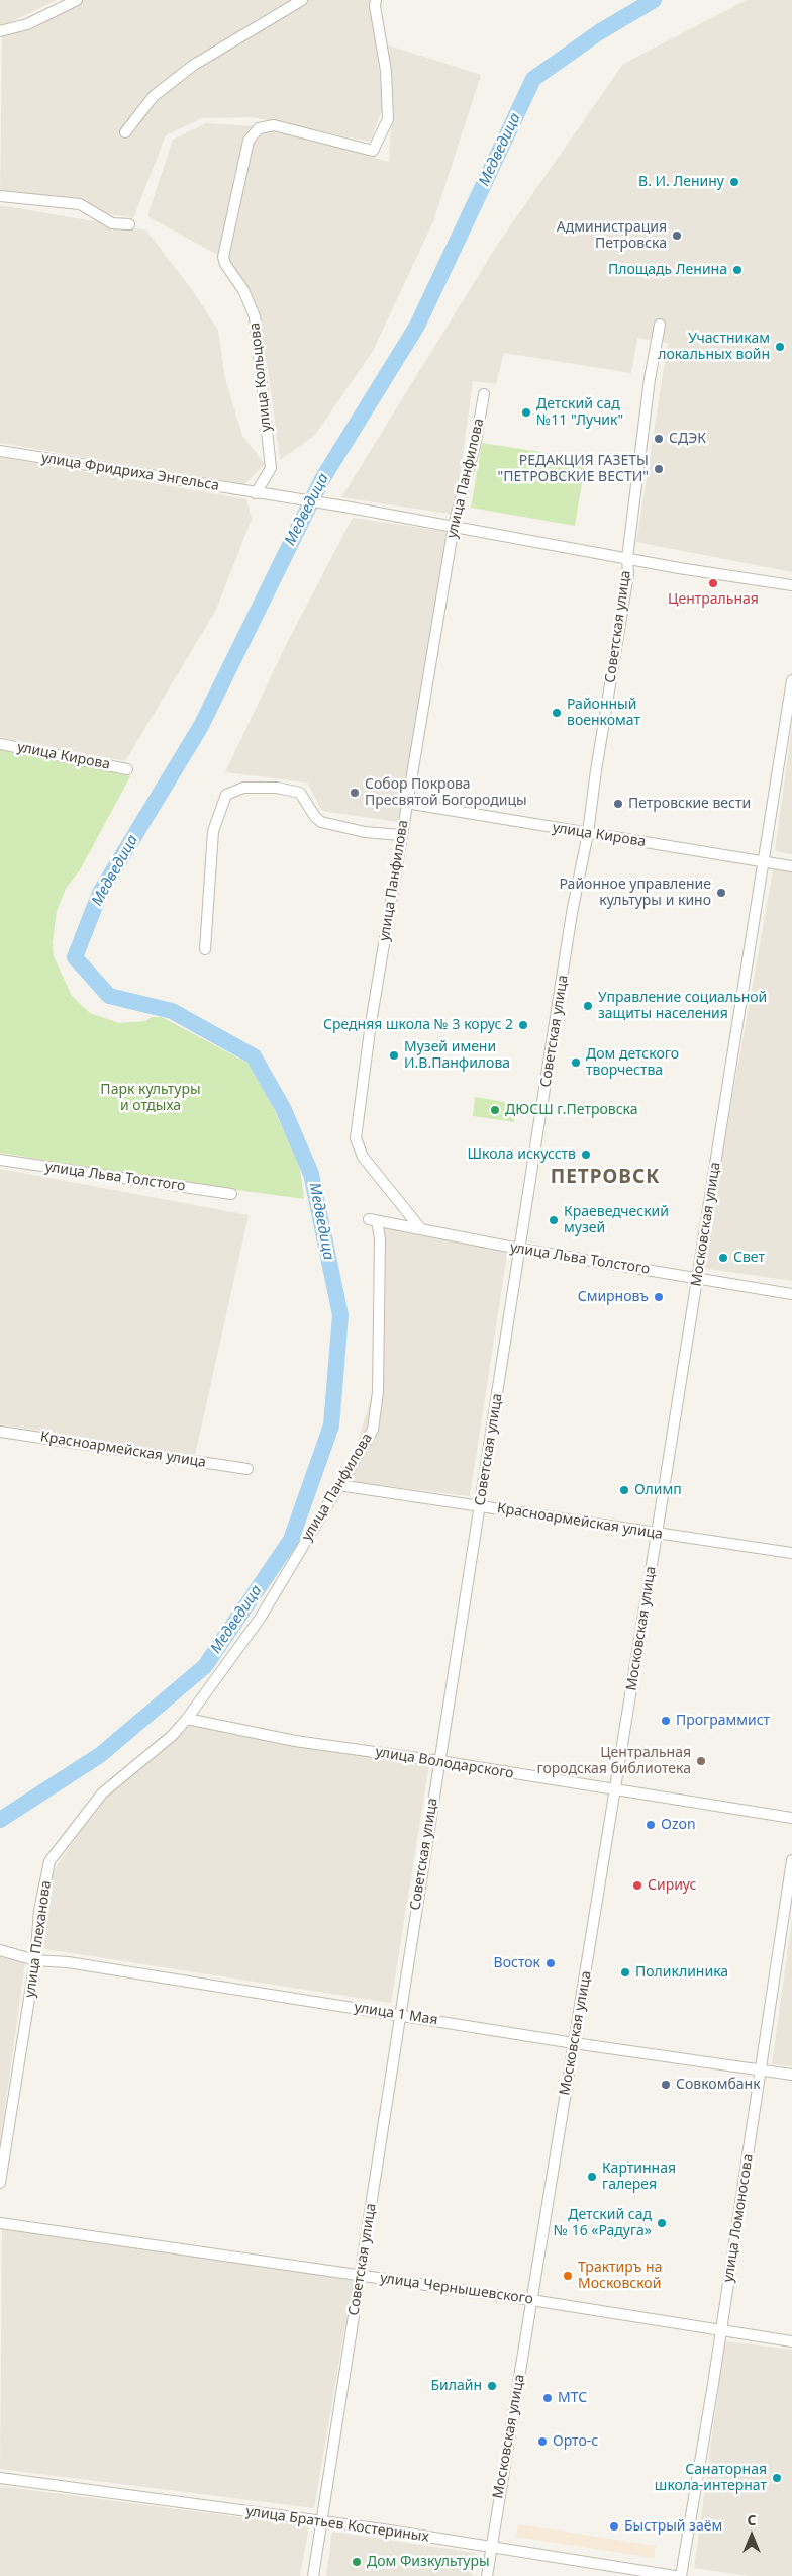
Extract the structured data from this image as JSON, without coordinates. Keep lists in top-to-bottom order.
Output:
{
  "streets": {
    "street": [
      "улица Кольцова",
      "улица Фридриха Энгельса",
      "улица Панфилова",
      "Советская улица",
      "улица Кирова",
      "улица Льва Толстого",
      "Московская улица",
      "Красноармейская улица",
      "улица Володарского",
      "улица Плеханова",
      "улица 1 Мая",
      "улица Ломоносова",
      "улица Чернышевского",
      "улица Братьев Костериных"
    ]
  },
  "crossings": [
    ["улица Кольцова", "улица Фридриха Энгельса"],
    ["улица Фридриха Энгельса", "улица Панфилова"],
    ["улица Панфилова", "улица Кирова"],
    ["улица Панфилова", "улица Льва Толстого"],
    ["улица Панфилова", "Красноармейская улица"],
    ["улица Панфилова", "улица Володарского"],
    ["улица Панфилова", "улица Плеханова"],
    ["Советская улица", "улица Кирова"],
    ["Советская улица", "улица Льва Толстого"],
    ["Советская улица", "Красноармейская улица"],
    ["Советская улица", "улица Володарского"],
    ["Советская улица", "улица 1 Мая"],
    ["Советская улица", "улица Чернышевского"],
    ["Советская улица", "улица Братьев Костериных"],
    ["улица Кирова", "Московская улица"],
    ["улица Льва Толстого", "Московская улица"],
    ["Московская улица", "Красноармейская улица"],
    ["Московская улица", "улица Володарского"],
    ["Московская улица", "улица 1 Мая"],
    ["Московская улица", "улица Чернышевского"],
    ["Московская улица", "улица Братьев Костериных"],
    ["улица Володарского", "улица Плеханова"],
    ["улица Плеханова", "улица 1 Мая"],
    ["улица 1 Мая", "улица Ломоносова"],
    ["улица Ломоносова", "улица Чернышевского"]
  ],
  "districts": ["ПЕТРОВСК"],
  "water": ["Медведица"],
  "parks": ["Парк культуры и отдыха"],
  "places": [
    "В. И. Ленину",
    "Администрация Петровска",
    "Площадь Ленина",
    "Участникам локальных войн",
    "Детский сад №11 \"Лучик\"",
    "СДЭК",
    "РЕДАКЦИЯ ГАЗЕТЫ \"ПЕТРОВСКИЕ ВЕСТИ\"",
    "Центральная",
    "Районный военкомат",
    "Собор Покрова Пресвятой Богородицы",
    "Петровские вести",
    "Районное управление культуры и кино",
    "Управление социальной защиты населения",
    "Средняя школа № 3 корус 2",
    "Музей имени И.В.Панфилова",
    "Дом детского творчества",
    "ДЮСШ г.Петровска",
    "Школа искусств",
    "Краеведческий музей",
    "Свет",
    "Смирновъ",
    "Олимп",
    "Программист",
    "Центральная городская библиотека",
    "Ozon",
    "Сириус",
    "Восток",
    "Поликлиника",
    "Совкомбанк",
    "Картинная галерея",
    "Детский сад № 16 «Радуга»",
    "Трактиръ на Московской",
    "Билайн",
    "МТС",
    "Орто-с",
    "Санаторная школа-интернат",
    "Быстрый заём",
    "Дом Физкультуры"
  ],
  "north": "top"
}
